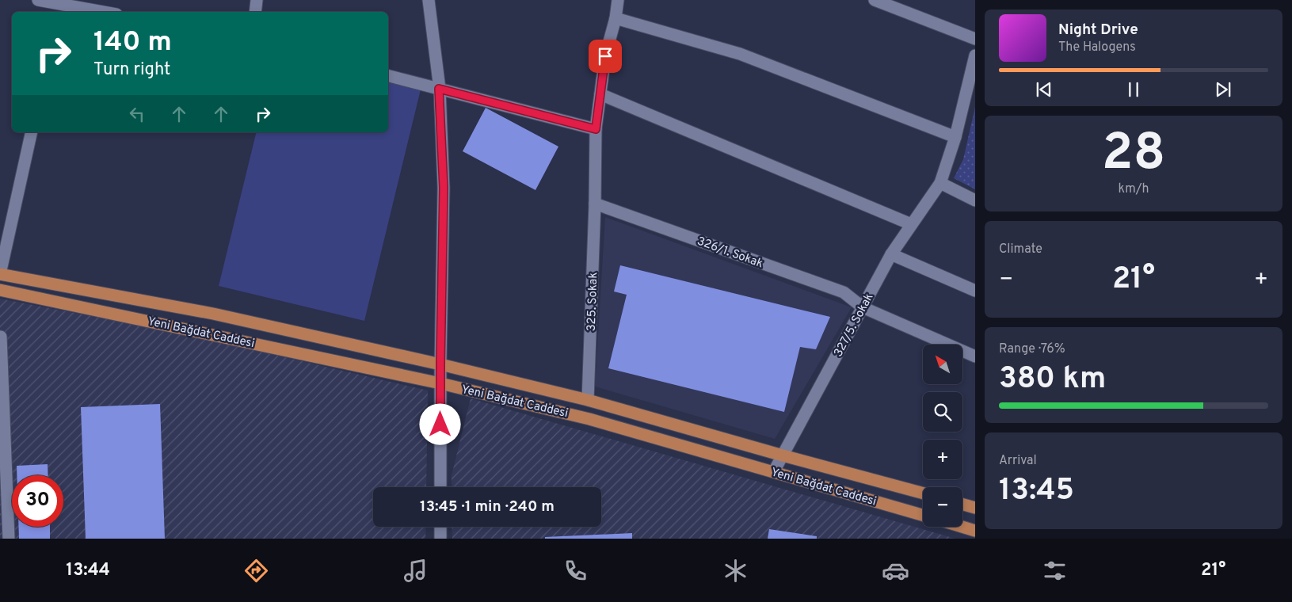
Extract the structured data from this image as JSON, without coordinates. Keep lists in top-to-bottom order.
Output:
{
  "streets": {
    "main road": ["Yeni Bağdat Caddesi"],
    "street": ["326/1. Sokak", "325. Sokak", "327/5. Sokak"]
  },
  "crossings": [
    ["326/1. Sokak", "325. Sokak"],
    ["326/1. Sokak", "327/5. Sokak"],
    ["325. Sokak", "Yeni Bağdat Caddesi"],
    ["327/5. Sokak", "Yeni Bağdat Caddesi"]
  ],
  "north": "top left",
  "page": {
    "turn": ["140 m", "Turn right"],
    "song": ["Night Drive", "The Halogens"],
    "tile": [
      ["28", "km/h"],
      "Climate",
      ["Range · 76%", "380 km"],
      ["Arrival", "13:45"]
    ],
    "heat": ["−", "21°", "+"],
    "map_buttons": ["+", "−"],
    "limit": "30",
    "trip": "13:45 · 1 min · 240 m",
    "tabs": ["13:44", "21°"]
  }
}
